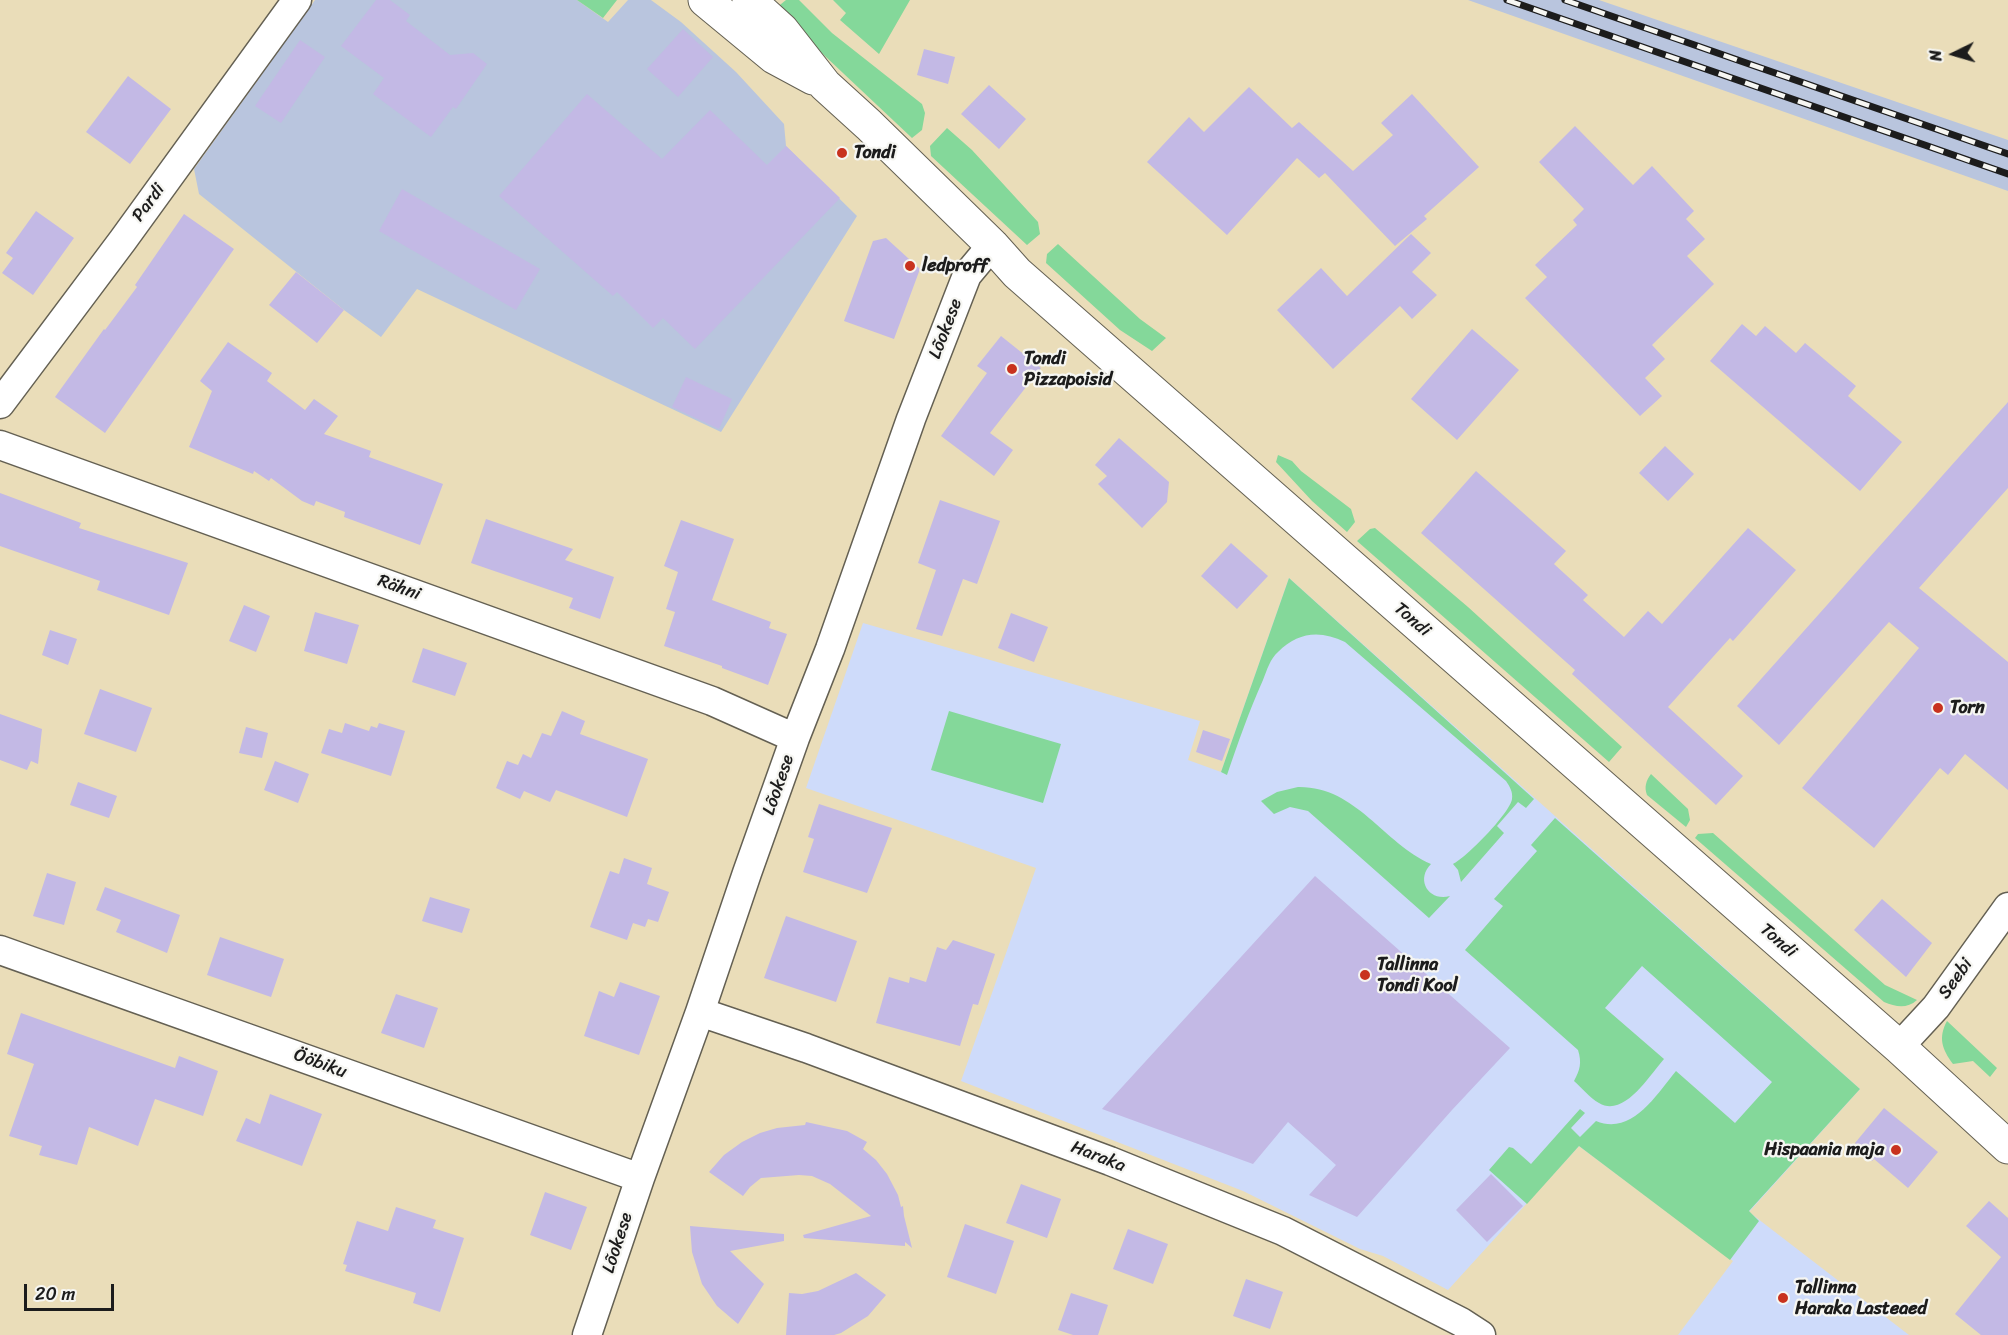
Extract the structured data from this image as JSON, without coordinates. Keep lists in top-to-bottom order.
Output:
{
  "streets": {
    "street": [
      "Pardi",
      "Lõokese",
      "Rähni",
      "Tondi",
      "Seebi",
      "Ööbiku",
      "Haraka"
    ]
  },
  "crossings": [
    ["Lõokese", "Rähni"],
    ["Lõokese", "Tondi"],
    ["Lõokese", "Ööbiku"],
    ["Lõokese", "Haraka"],
    ["Tondi", "Seebi"]
  ],
  "places": [
    "Tondi",
    "ledproff",
    "Tondi Pizzapoisid",
    "Torn",
    "Tallinna Tondi Kool",
    "Hispaania maja",
    "Tallinna Haraka Lasteaed"
  ],
  "scale_bar": "20 m",
  "north": "left"
}
